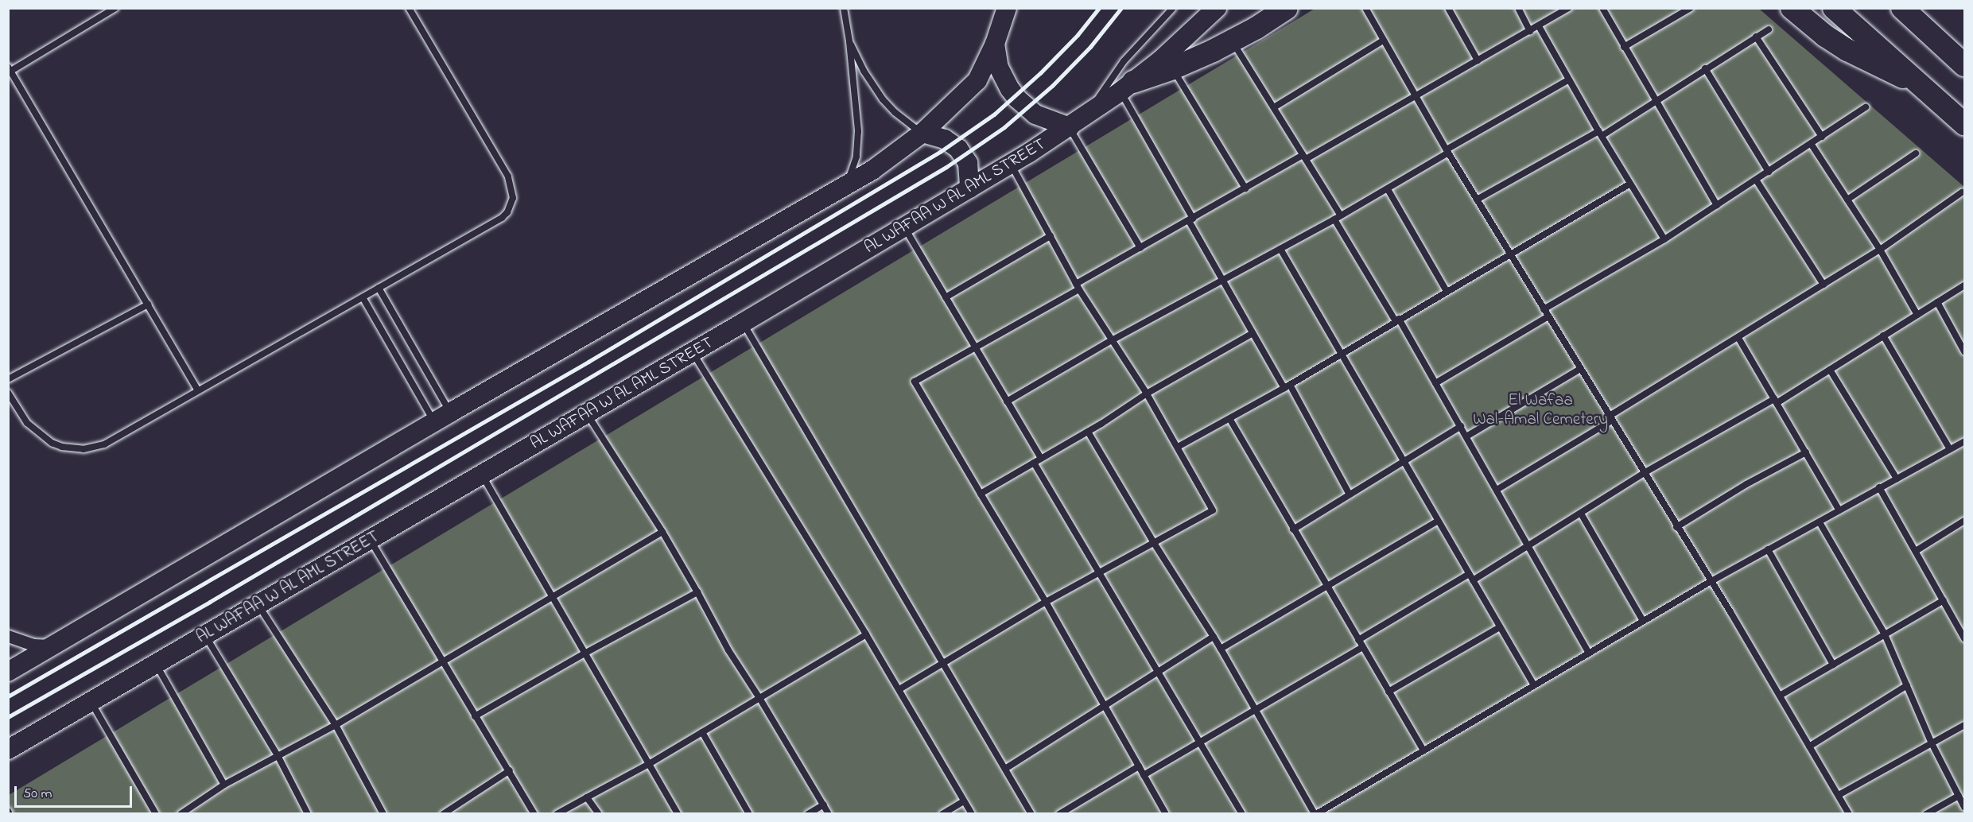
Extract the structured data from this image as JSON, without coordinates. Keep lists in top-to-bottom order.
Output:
{
  "streets": {
    "main road": ["AL WAFAA W AL AML STREET"]
  },
  "parks": ["El Wafaa Wal-Amal Cemetery"],
  "scale_bar": "50 m"
}
